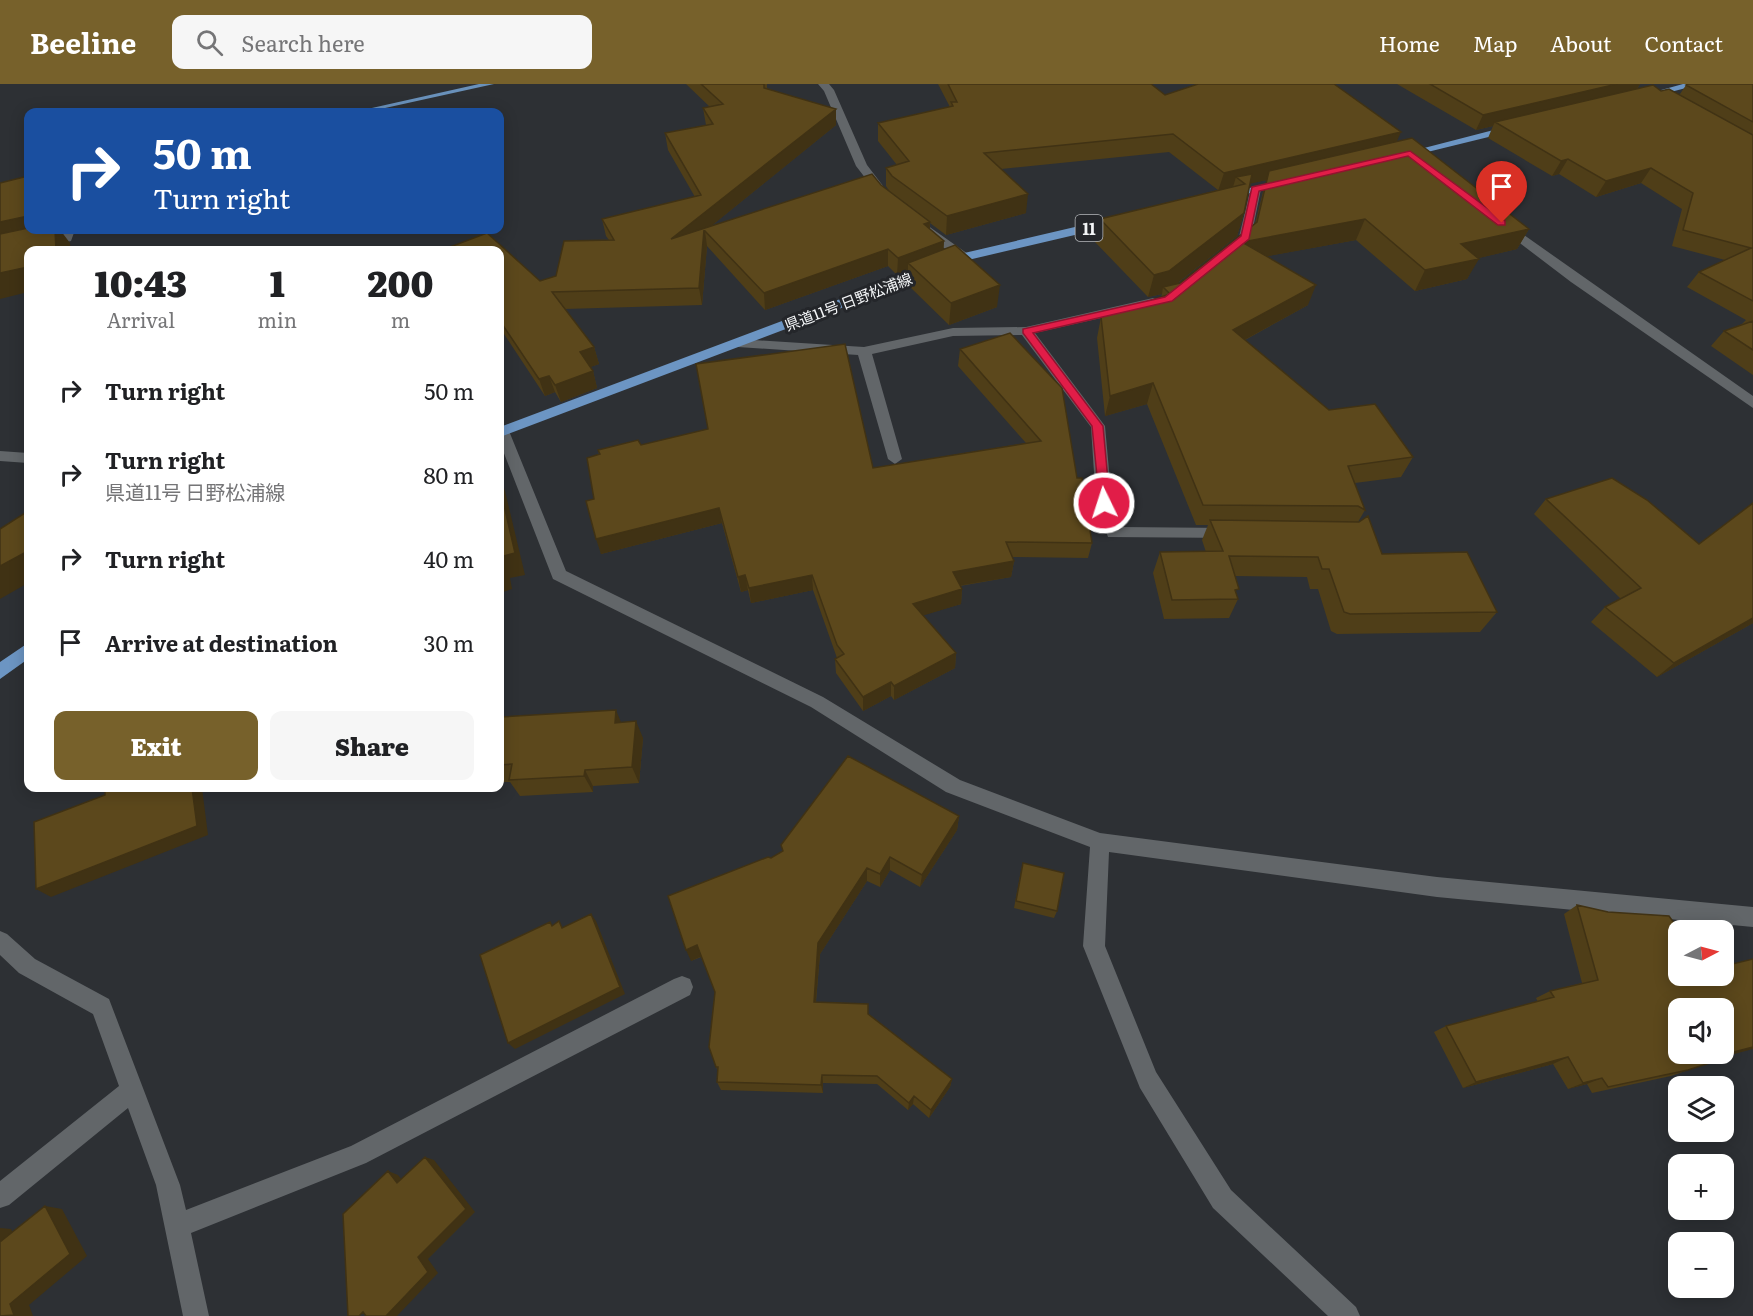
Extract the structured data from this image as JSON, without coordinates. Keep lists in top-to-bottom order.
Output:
{
  "streets": {
    "main road": ["11", "県道11号 日野松浦線"]
  },
  "north": "right",
  "page": {
    "header": "Beeline",
    "search": "Search here",
    "nav": [
      "Home",
      "Map",
      "About",
      "Contact"
    ],
    "turn": ["50 m", "Turn right"],
    "eta": [
      "10:43",
      "Arrival",
      "1",
      "min",
      "200",
      "m"
    ],
    "list": [
      {
        "name": "Turn right",
        "value": "50 m"
      },
      {
        "name": "Turn right",
        "note": "県道11号 日野松浦線",
        "value": "80 m"
      },
      {
        "name": "Turn right",
        "value": "40 m"
      },
      {
        "name": "Arrive at destination",
        "value": "30 m"
      }
    ],
    "buttons": ["Exit", "Share"],
    "map_buttons": ["+", "−"]
  }
}
